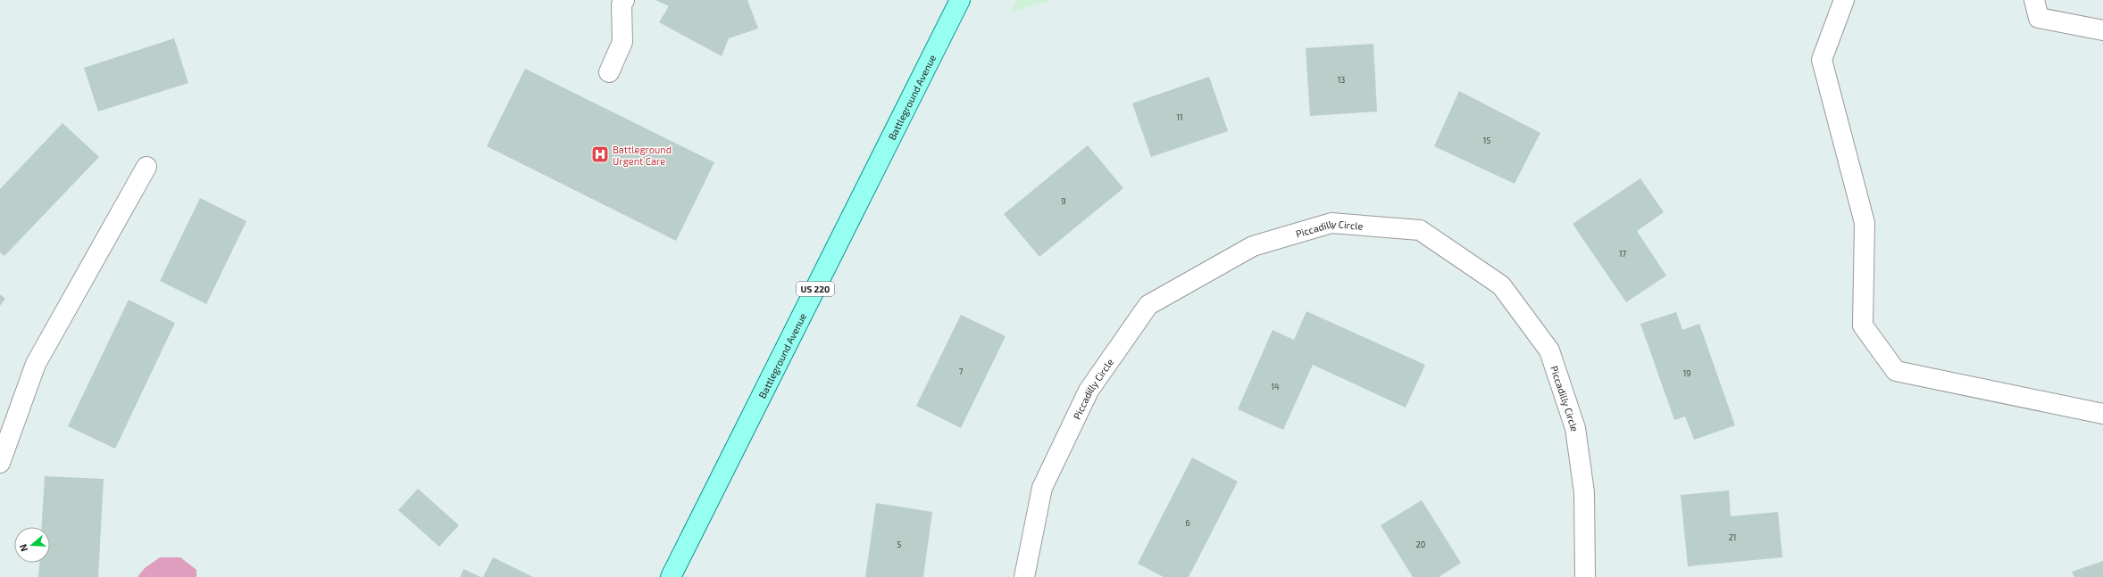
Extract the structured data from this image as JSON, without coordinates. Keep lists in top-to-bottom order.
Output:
{
  "streets": {
    "main road": ["Battleground Avenue", "US 220"],
    "street": ["Piccadilly Circle"]
  },
  "places": {
    "hospital": ["Battleground Urgent Care"]
  },
  "house_numbers": [
    "13",
    "11",
    "15",
    "9",
    "17",
    "7",
    "19",
    "14",
    "6",
    "21",
    "5",
    "20"
  ],
  "north": "left"
}
